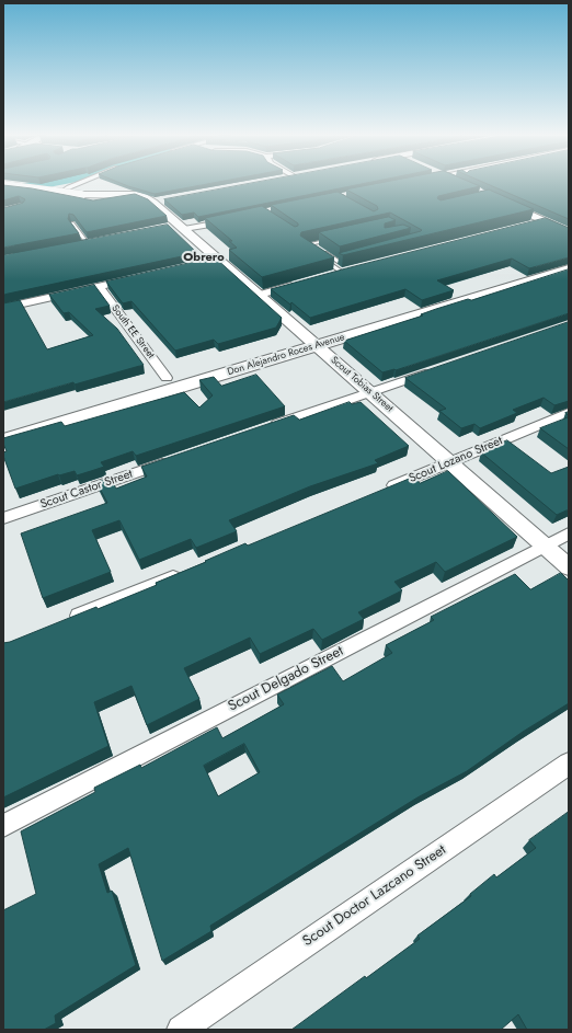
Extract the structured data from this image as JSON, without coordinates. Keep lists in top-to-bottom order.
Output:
{
  "streets": {
    "main road": ["Don Alejandro Roces Avenue"],
    "street": [
      "South EE Street",
      "Scout Tobias Street",
      "Scout Lozano Street",
      "Scout Castor Street",
      "Scout Delgado Street",
      "Scout Doctor Lazcano Street"
    ]
  },
  "crossings": [
    ["South EE Street", "Don Alejandro Roces Avenue"],
    ["Don Alejandro Roces Avenue", "Scout Tobias Street"],
    ["Scout Tobias Street", "Scout Lozano Street"],
    ["Scout Tobias Street", "Scout Delgado Street"]
  ],
  "districts": ["Obrero"]
}
